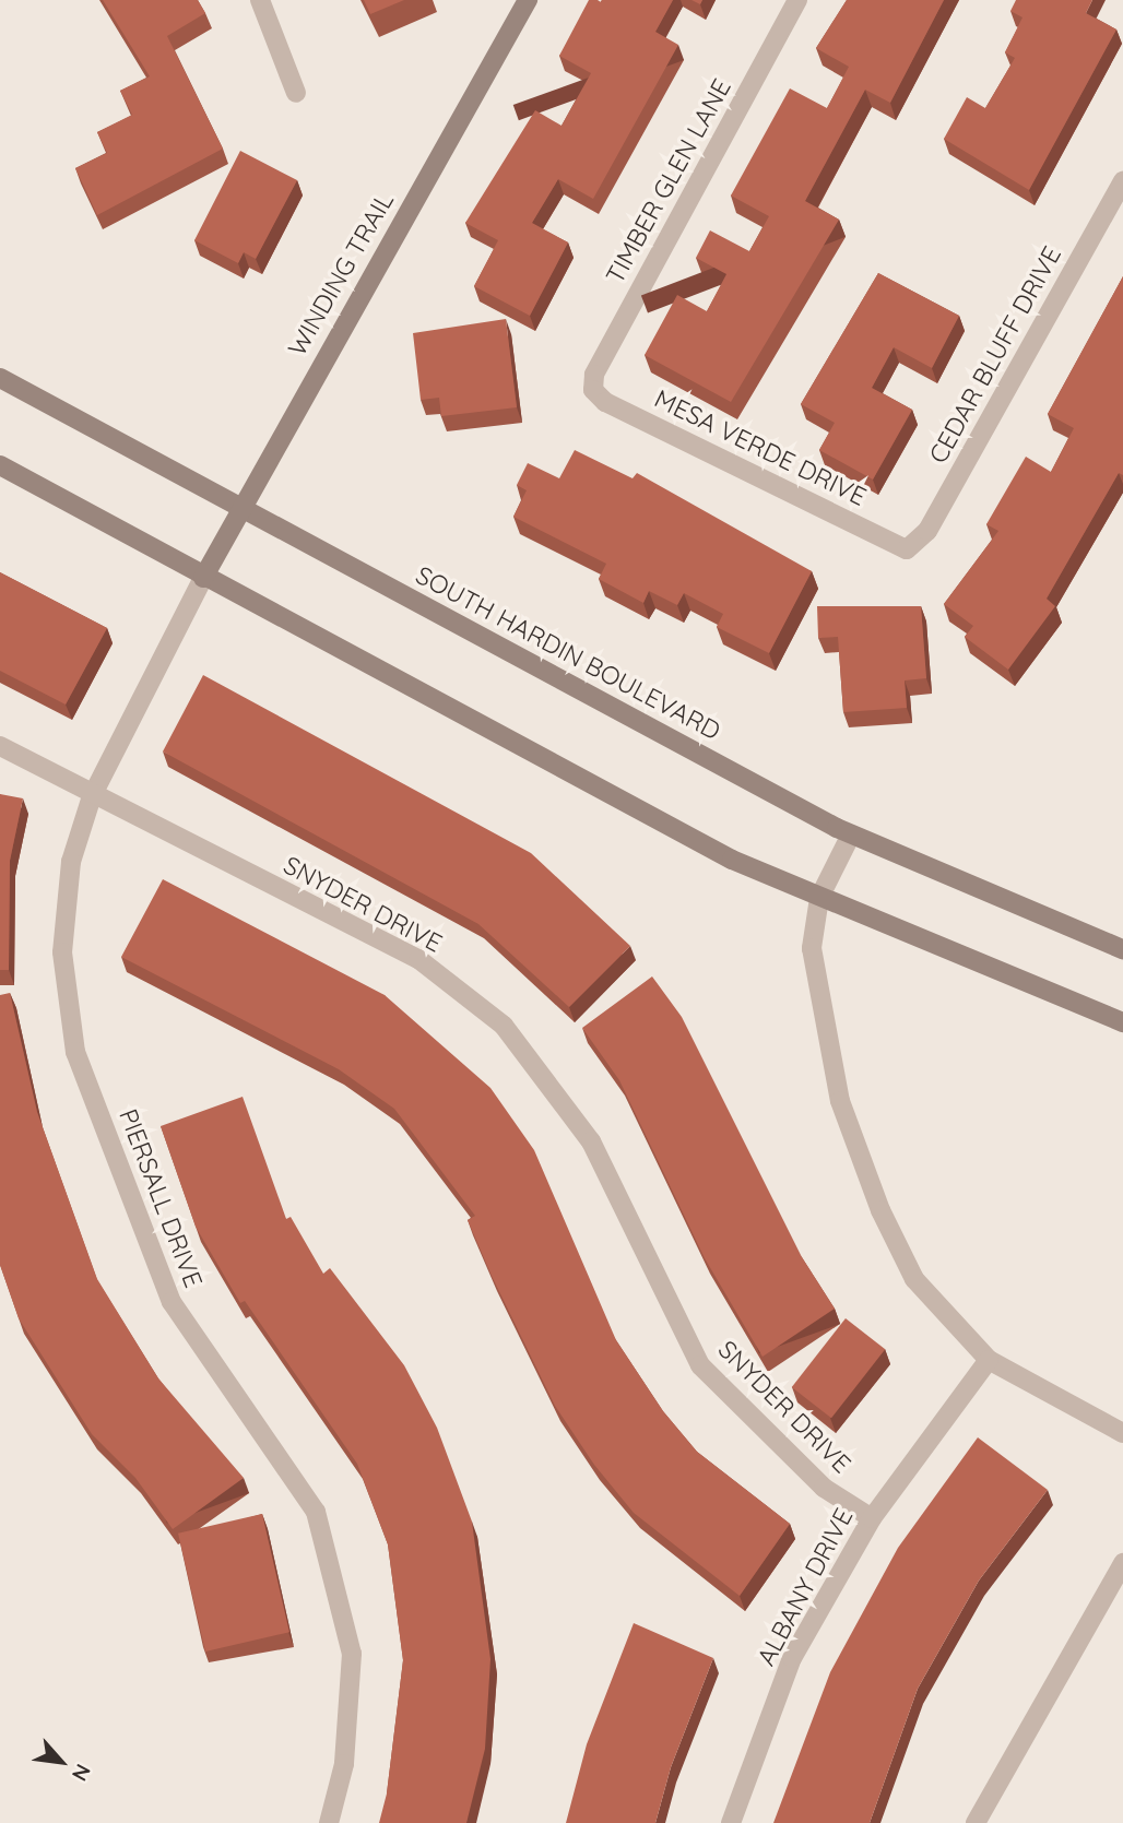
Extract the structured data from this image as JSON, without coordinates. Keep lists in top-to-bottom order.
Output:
{
  "streets": {
    "main road": ["WINDING TRAIL", "SOUTH HARDIN BOULEVARD"],
    "street": [
      "TIMBER GLEN LANE",
      "CEDAR BLUFF DRIVE",
      "MESA VERDE DRIVE",
      "SNYDER DRIVE",
      "PIERSALL DRIVE",
      "ALBANY DRIVE"
    ]
  },
  "crossings": [
    ["TIMBER GLEN LANE", "MESA VERDE DRIVE"],
    ["WINDING TRAIL", "SOUTH HARDIN BOULEVARD"],
    ["WINDING TRAIL", "PIERSALL DRIVE"],
    ["CEDAR BLUFF DRIVE", "MESA VERDE DRIVE"],
    ["SNYDER DRIVE", "PIERSALL DRIVE"],
    ["SNYDER DRIVE", "ALBANY DRIVE"]
  ],
  "north": "bottom right"
}
